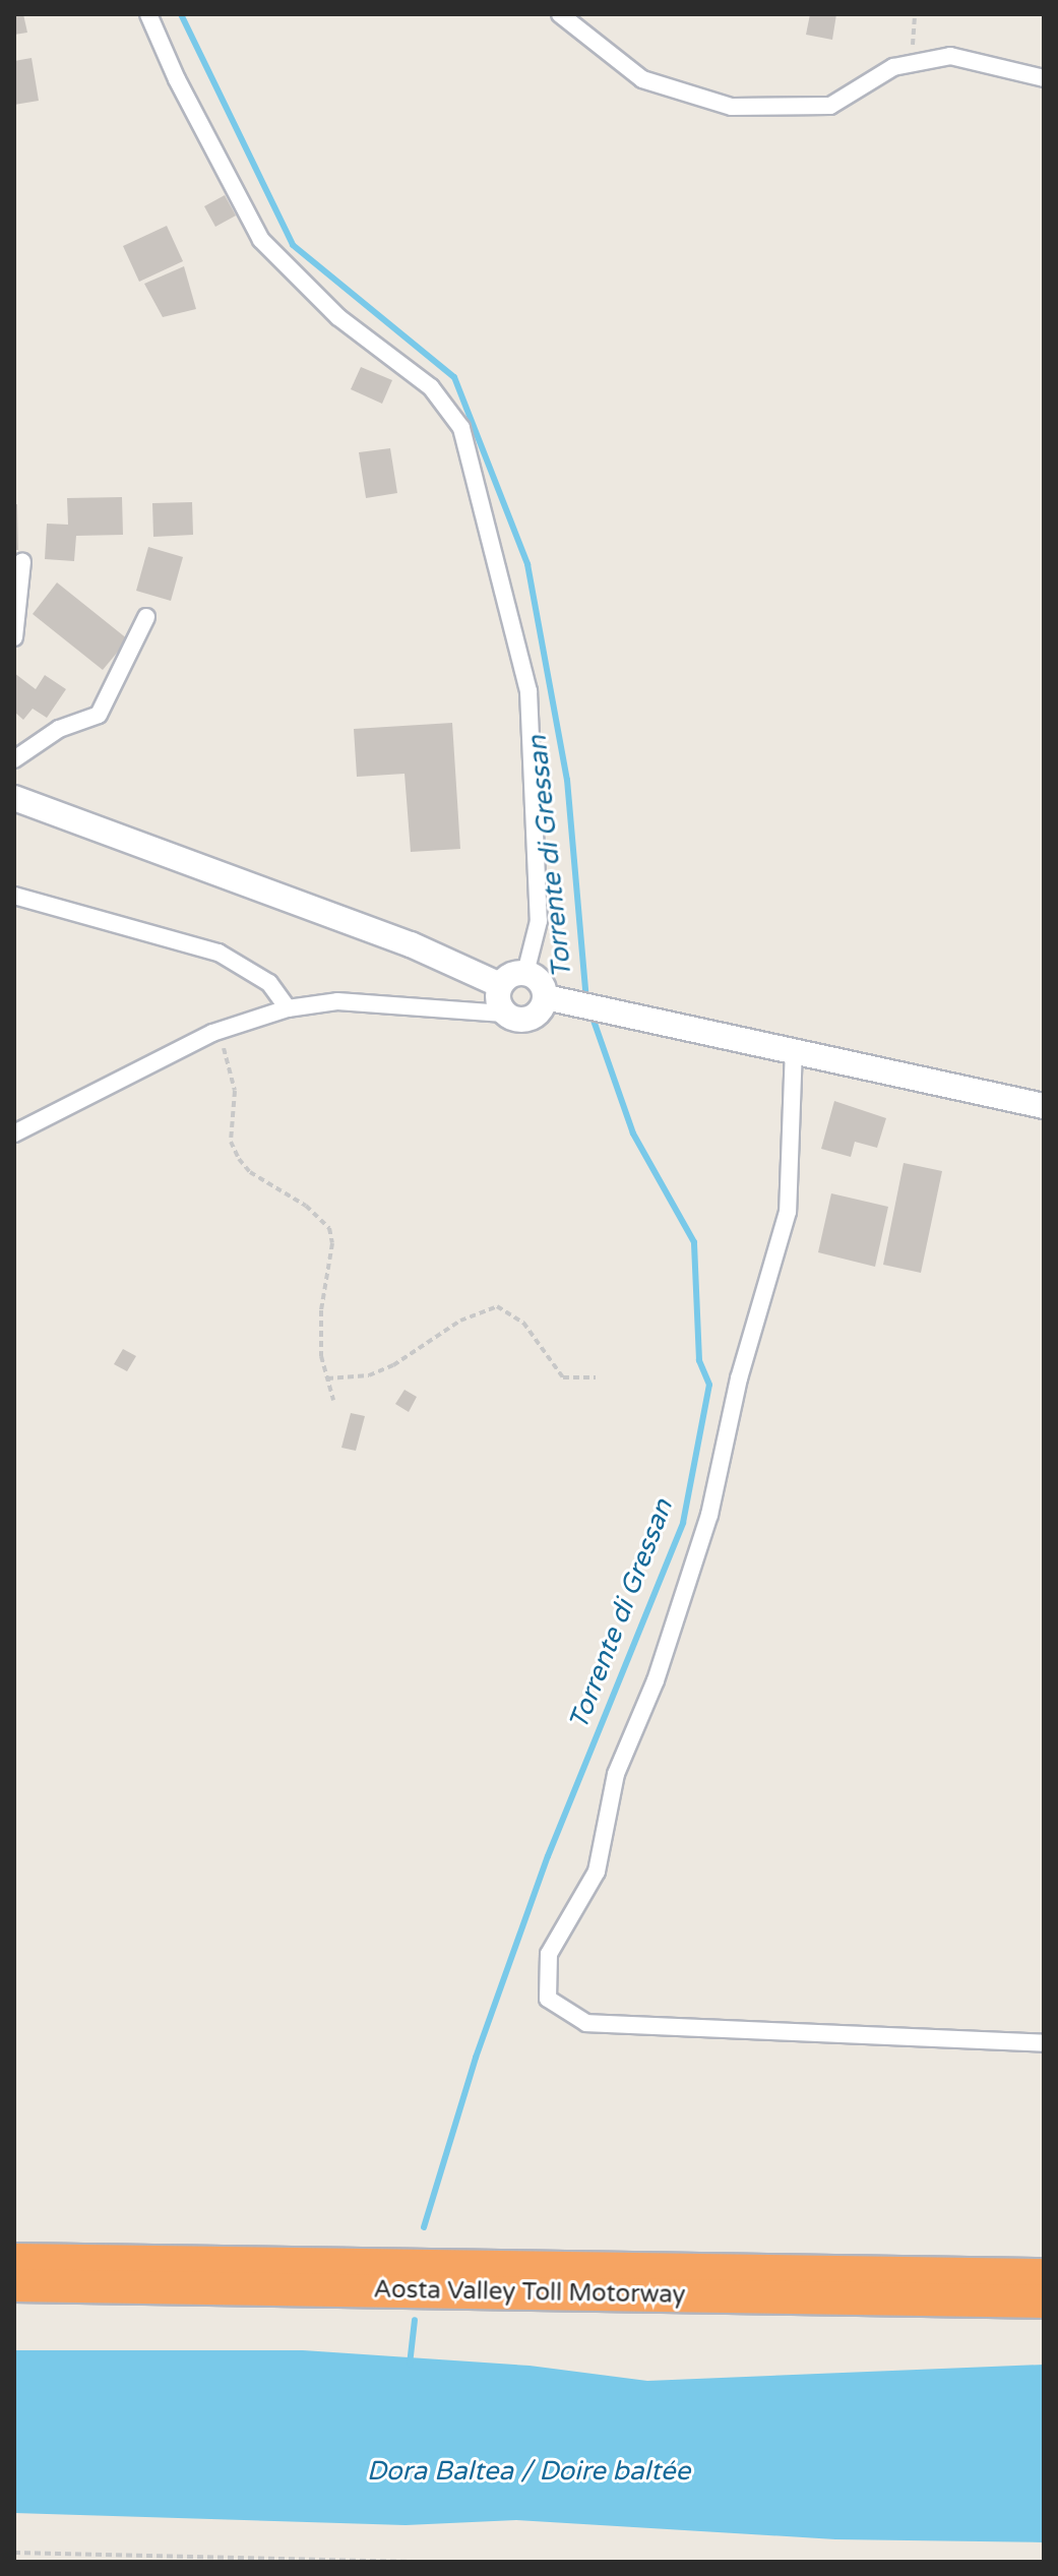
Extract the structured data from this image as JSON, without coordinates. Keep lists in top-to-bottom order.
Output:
{
  "streets": {
    "highway": ["Aosta Valley Toll Motorway"]
  },
  "water": ["Torrente di Gressan", "Dora Baltea / Doire baltée"]
}
